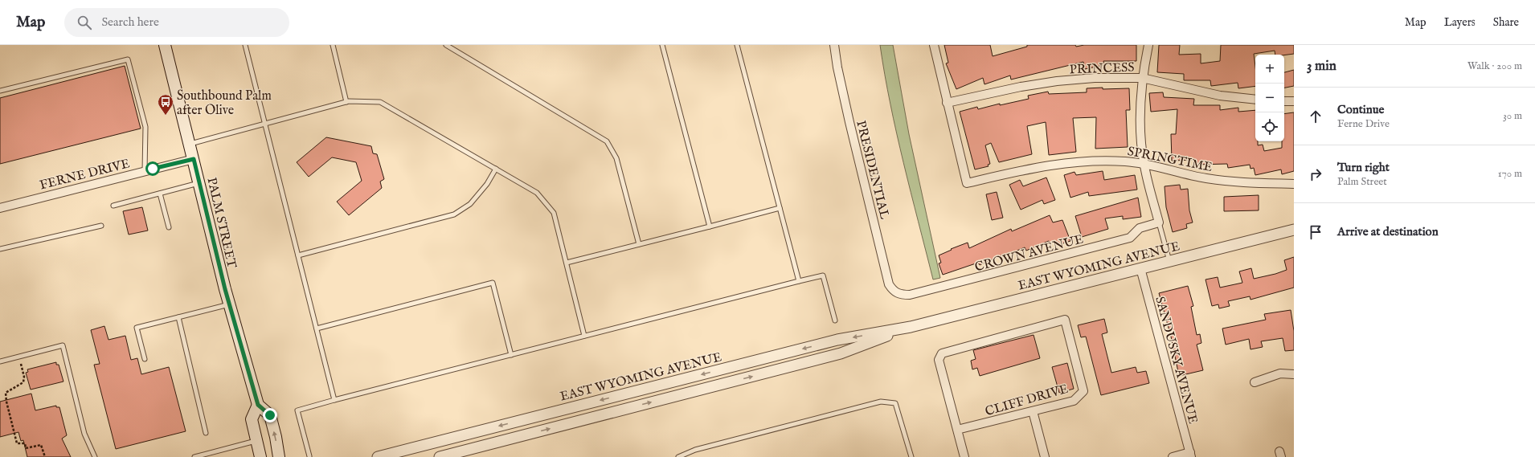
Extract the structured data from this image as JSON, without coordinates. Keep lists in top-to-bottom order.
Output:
{
  "streets": {
    "main road": ["PALM STREET"],
    "street": [
      "PRINCESS",
      "SPRINGTIME",
      "PRESIDENTIAL",
      "FERNE DRIVE",
      "CROWN AVENUE",
      "EAST WYOMING AVENUE",
      "SANDUSKY AVENUE",
      "CLIFF DRIVE"
    ]
  },
  "crossings": [
    ["PRINCESS", "SPRINGTIME"],
    ["PRESIDENTIAL", "CROWN AVENUE"],
    ["FERNE DRIVE", "PALM STREET"],
    ["EAST WYOMING AVENUE", "SANDUSKY AVENUE"]
  ],
  "places": {
    "bus stop": ["Southbound Palm after Olive"]
  },
  "page": {
    "header": "Map",
    "search": "Search here",
    "nav": ["Map", "Layers", "Share"],
    "heading": ["3 min", "Walk · 200 m"],
    "map_buttons": ["+", "−"],
    "list": [
      ["Continue", "Ferne Drive", "30 m"],
      ["Turn right", "Palm Street", "170 m"],
      "Arrive at destination"
    ]
  }
}
